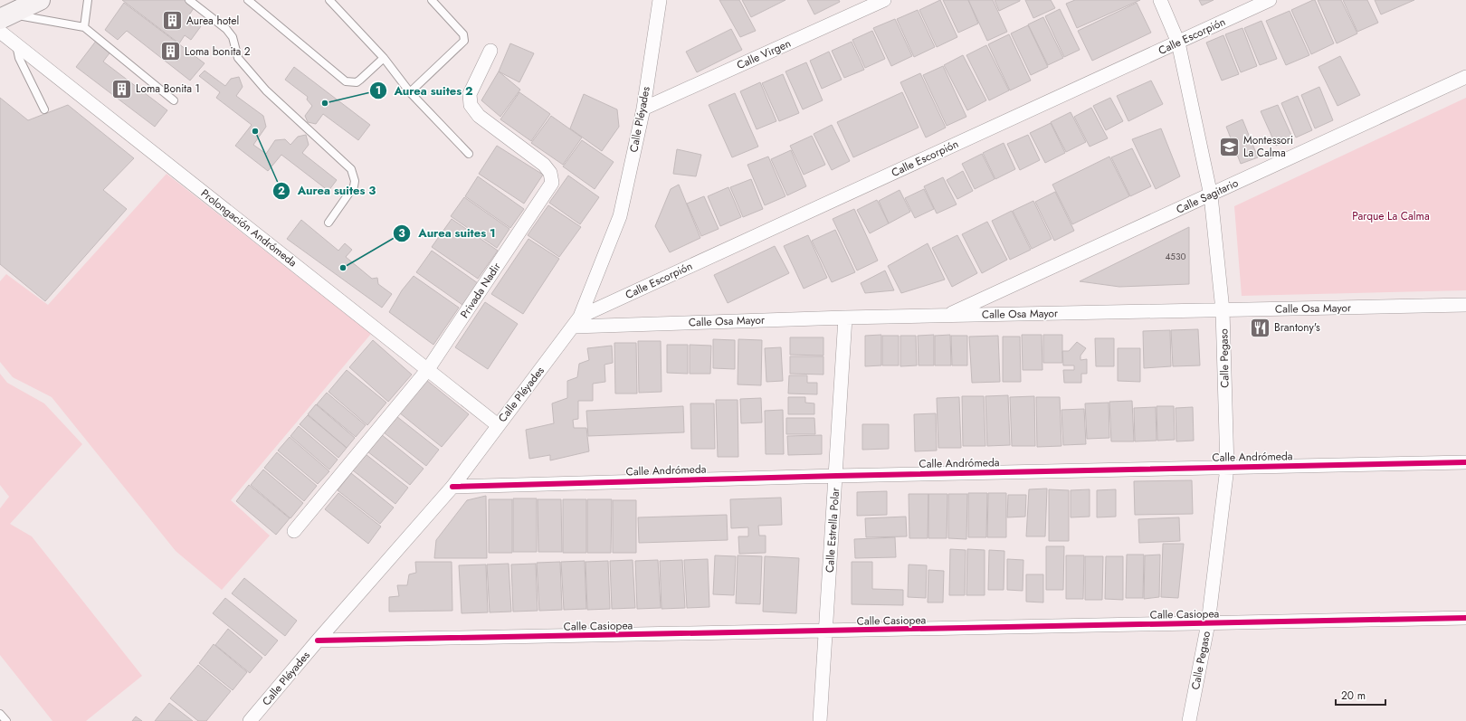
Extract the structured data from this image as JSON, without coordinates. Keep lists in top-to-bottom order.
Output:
{
  "streets": {
    "street": [
      "Calle Escorpión",
      "Calle Virgen",
      "Calle Pléyades",
      "Calle Sagitario",
      "Prolongación Andrómeda",
      "Privada Nadir",
      "Calle Osa Mayor",
      "Calle Pegaso",
      "Calle Andrómeda",
      "Calle Estrella Polar",
      "Calle Casiopea"
    ]
  },
  "crossings": [
    ["Calle Escorpión", "Calle Pléyades"],
    ["Calle Escorpión", "Calle Osa Mayor"],
    ["Calle Escorpión", "Calle Pegaso"],
    ["Calle Virgen", "Calle Pléyades"],
    ["Calle Pléyades", "Prolongación Andrómeda"],
    ["Calle Pléyades", "Calle Osa Mayor"],
    ["Calle Pléyades", "Calle Andrómeda"],
    ["Calle Pléyades", "Calle Casiopea"],
    ["Calle Sagitario", "Calle Osa Mayor"],
    ["Calle Sagitario", "Calle Pegaso"],
    ["Prolongación Andrómeda", "Privada Nadir"],
    ["Calle Osa Mayor", "Calle Pegaso"],
    ["Calle Osa Mayor", "Calle Estrella Polar"],
    ["Calle Pegaso", "Calle Andrómeda"],
    ["Calle Pegaso", "Calle Casiopea"],
    ["Calle Andrómeda", "Calle Estrella Polar"],
    ["Calle Estrella Polar", "Calle Casiopea"]
  ],
  "parks": ["Parque La Calma"],
  "places": {
    "building": ["Aurea hotel", "Loma bonita 2", "Loma Bonita 1"],
    "other": ["Aurea suites 2", "Aurea suites 3", "Aurea suites 1"],
    "school or university": ["Montessori La Calma"],
    "restaurant": ["Brantony's"]
  },
  "house_numbers": ["4530"],
  "scale_bar": "20 m"
}
